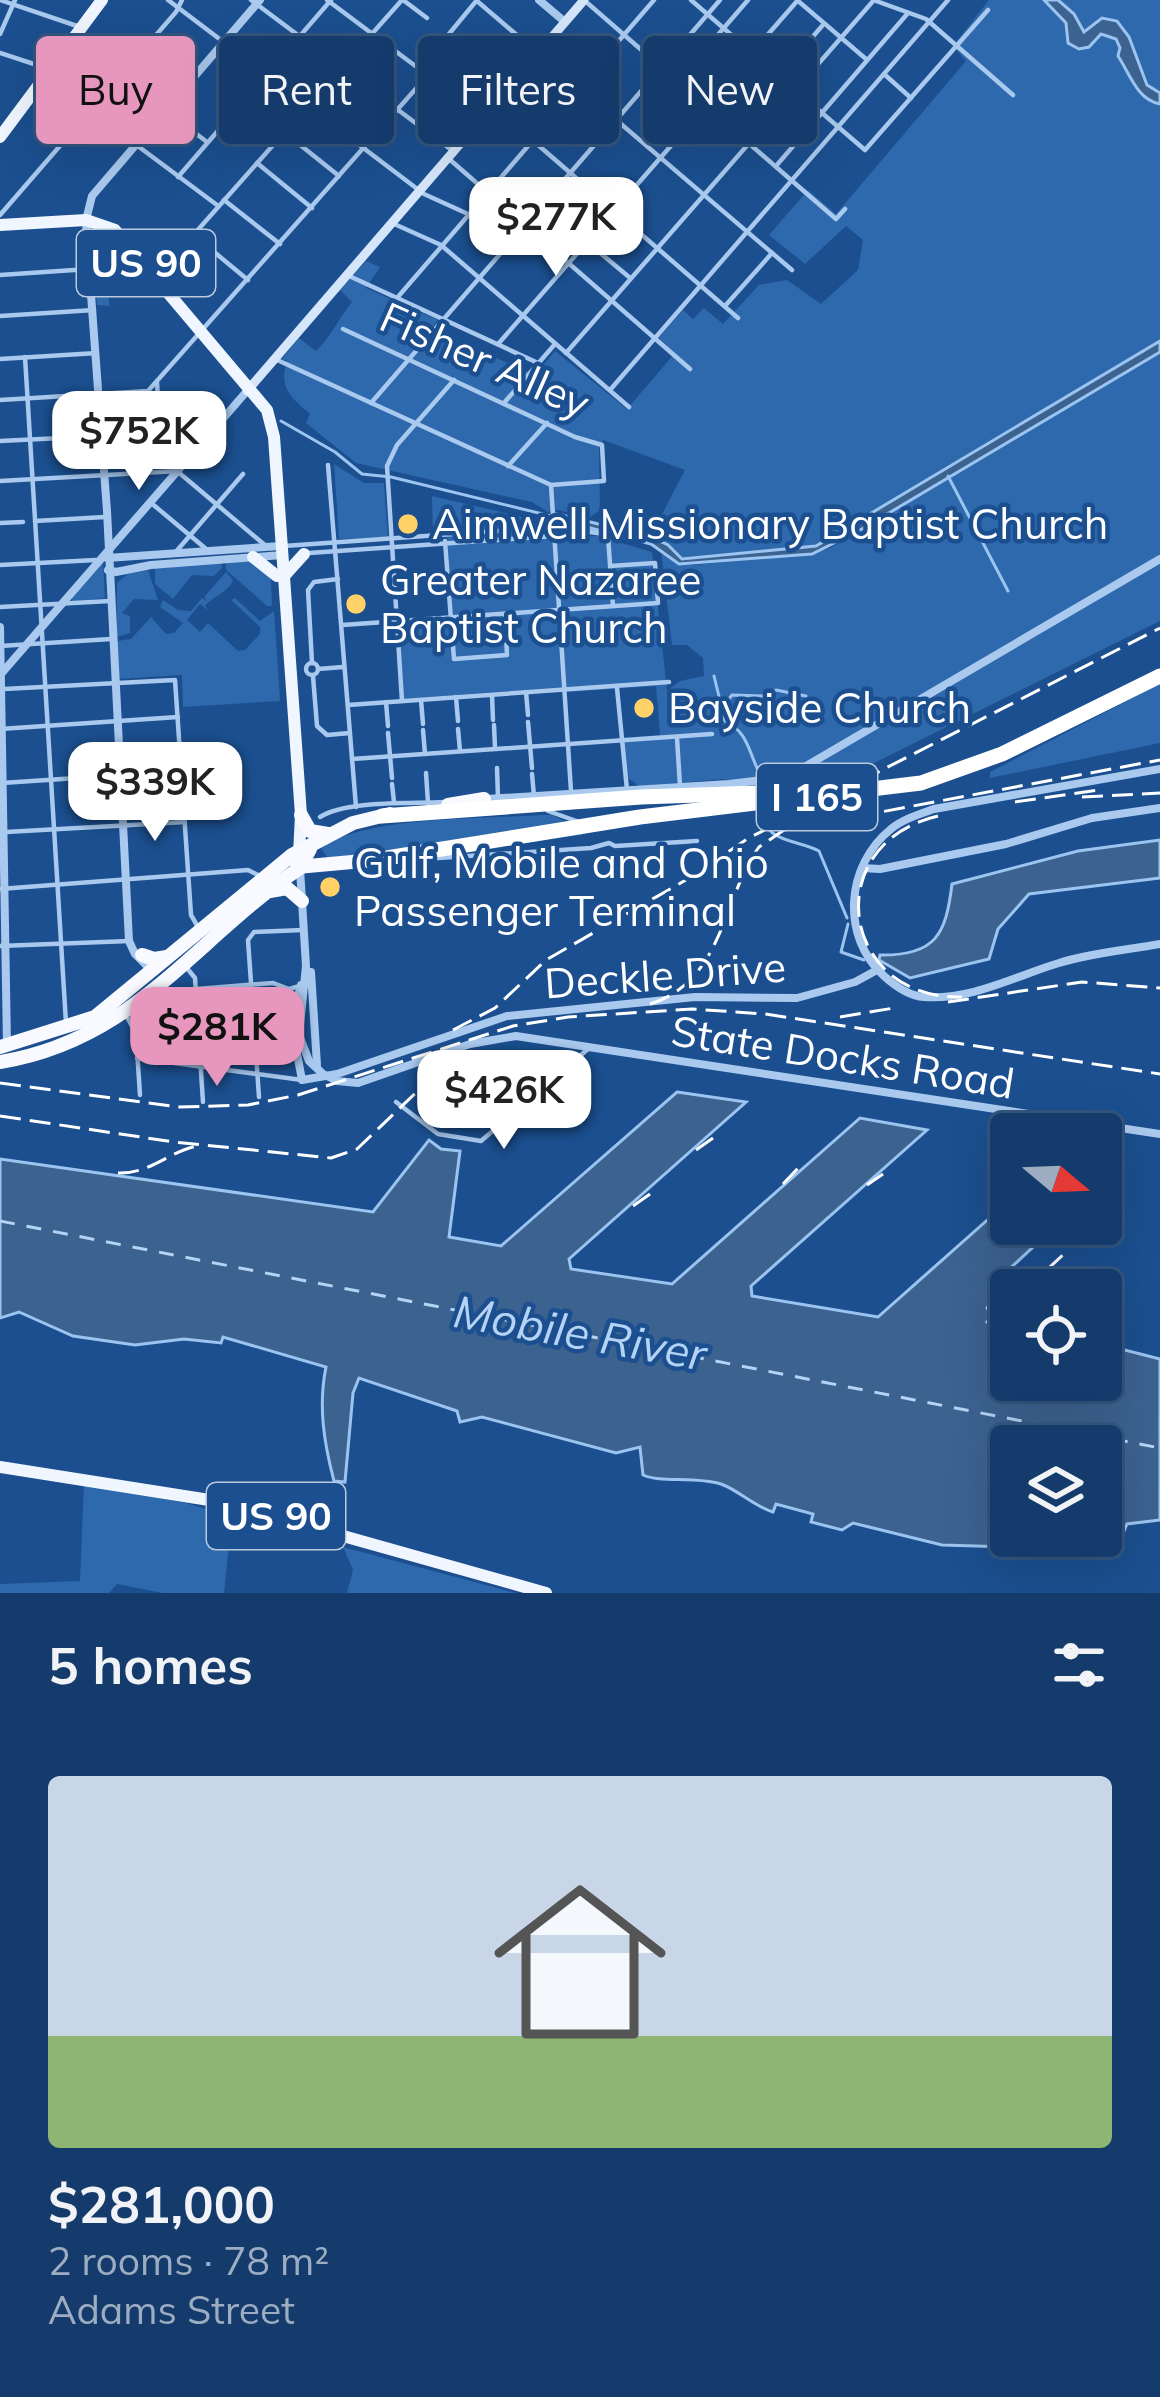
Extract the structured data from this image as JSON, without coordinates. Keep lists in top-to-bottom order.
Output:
{
  "streets": {
    "highway": ["I 165"],
    "main road": ["US 90"],
    "street": ["Fisher Alley", "Deckle Drive", "State Docks Road"]
  },
  "water": ["Mobile River"],
  "places": [
    "Aimwell Missionary Baptist Church",
    "Greater Nazaree Baptist Church",
    "Bayside Church",
    "Gulf, Mobile and Ohio Passenger Terminal"
  ],
  "north": "right",
  "page": {
    "chip": [
      "Buy",
      "Rent",
      "Filters",
      "New"
    ],
    "price": [
      "$277K",
      "$752K",
      "$339K",
      "$281K",
      "$426K"
    ],
    "heading": "5 homes",
    "list": [
      {
        "name": "$281,000",
        "note": "2 rooms · 78 m² · Adams Street"
      }
    ]
  }
}
